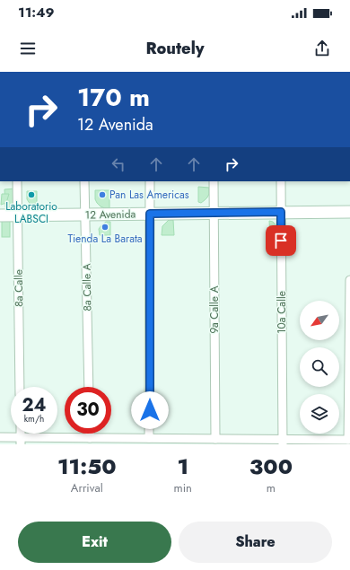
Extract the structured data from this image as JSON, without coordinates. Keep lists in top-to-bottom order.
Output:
{
  "streets": {
    "street": [
      "12 Avenida",
      "8a Calle A",
      "8a Calle",
      "9a Calle A",
      "10a Calle"
    ]
  },
  "crossings": [
    ["12 Avenida", "8a Calle A"],
    ["12 Avenida", "8a Calle"],
    ["12 Avenida", "9a Calle A"],
    ["12 Avenida", "10a Calle"]
  ],
  "places": ["Laboratorio LABSCI", "Pan Las Americas", "Tienda La Barata"],
  "north": "bottom left",
  "page": {
    "status": "11:49",
    "header": "Routely",
    "turn": ["170 m", "12 Avenida"],
    "speed": "24 km/h",
    "limit": "30",
    "eta": [
      "11:50",
      "Arrival",
      "1",
      "min",
      "300",
      "m"
    ],
    "buttons": ["Exit", "Share"]
  }
}
